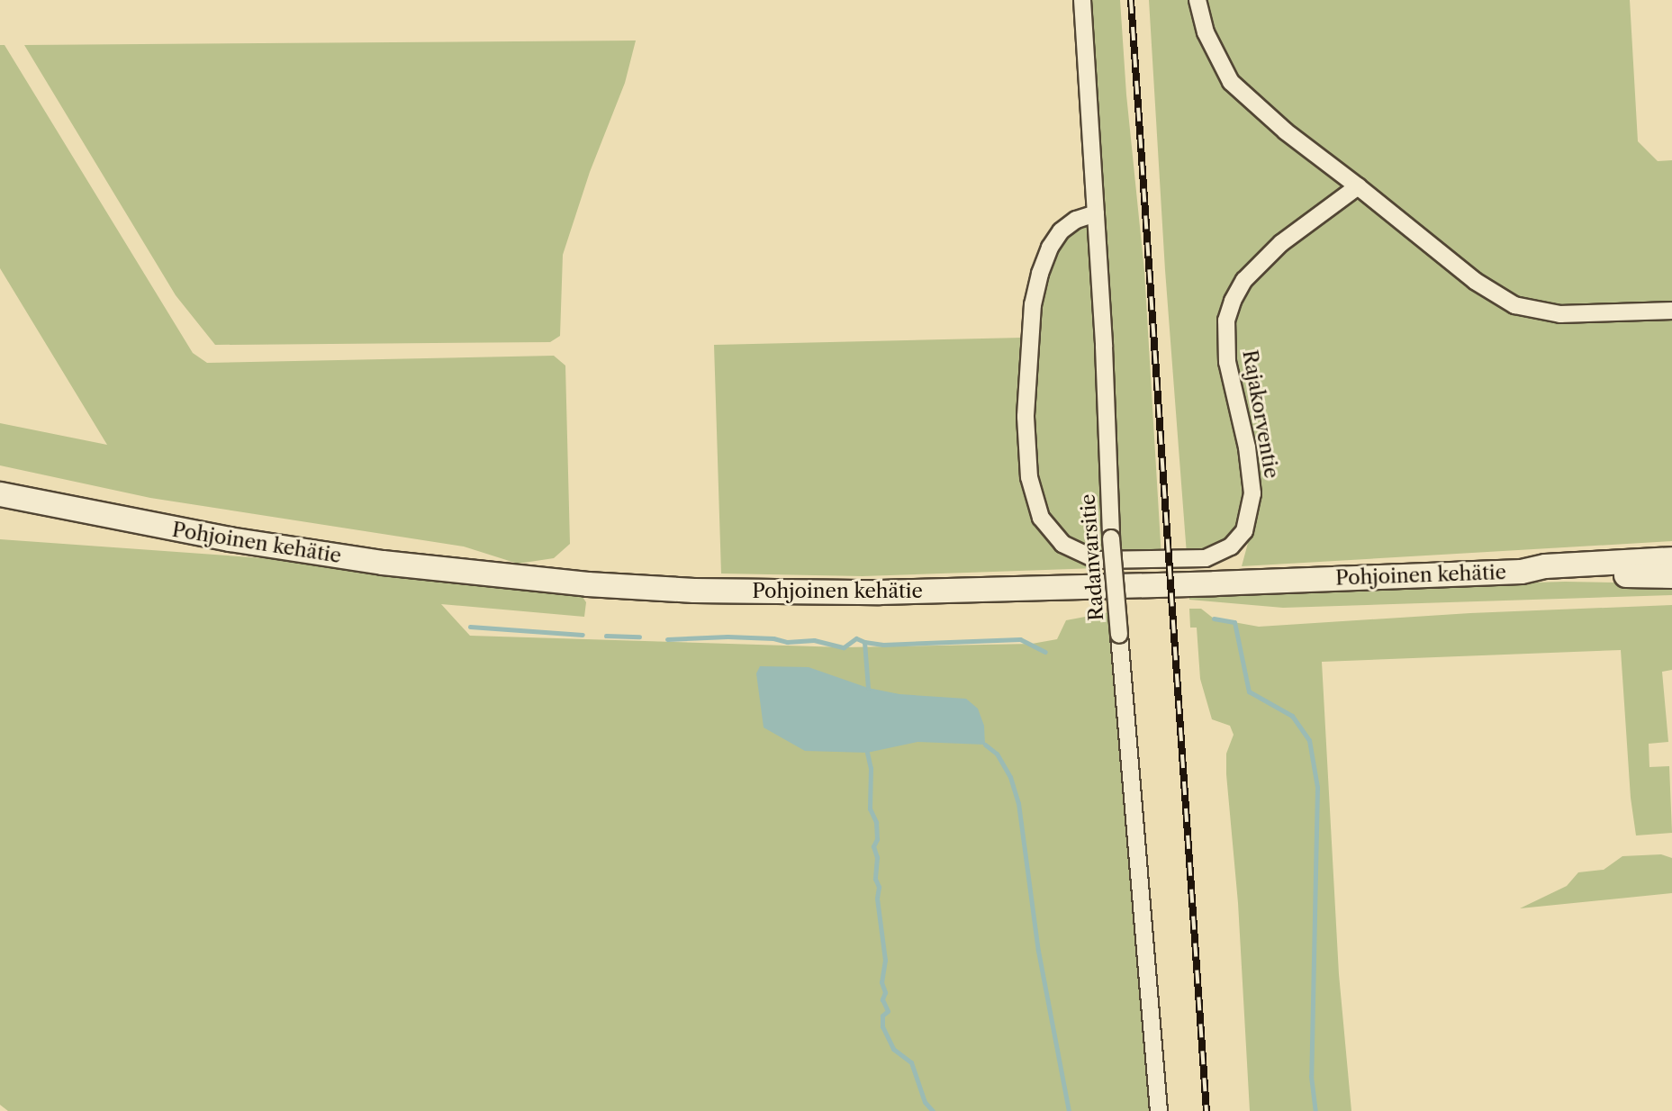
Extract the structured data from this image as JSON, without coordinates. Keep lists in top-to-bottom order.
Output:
{
  "streets": {
    "main road": ["Pohjoinen kehätie"],
    "street": ["Rajakorventie", "Radanvarsitie"]
  },
  "crossings": [
    ["Rajakorventie", "Radanvarsitie"]
  ]
}
